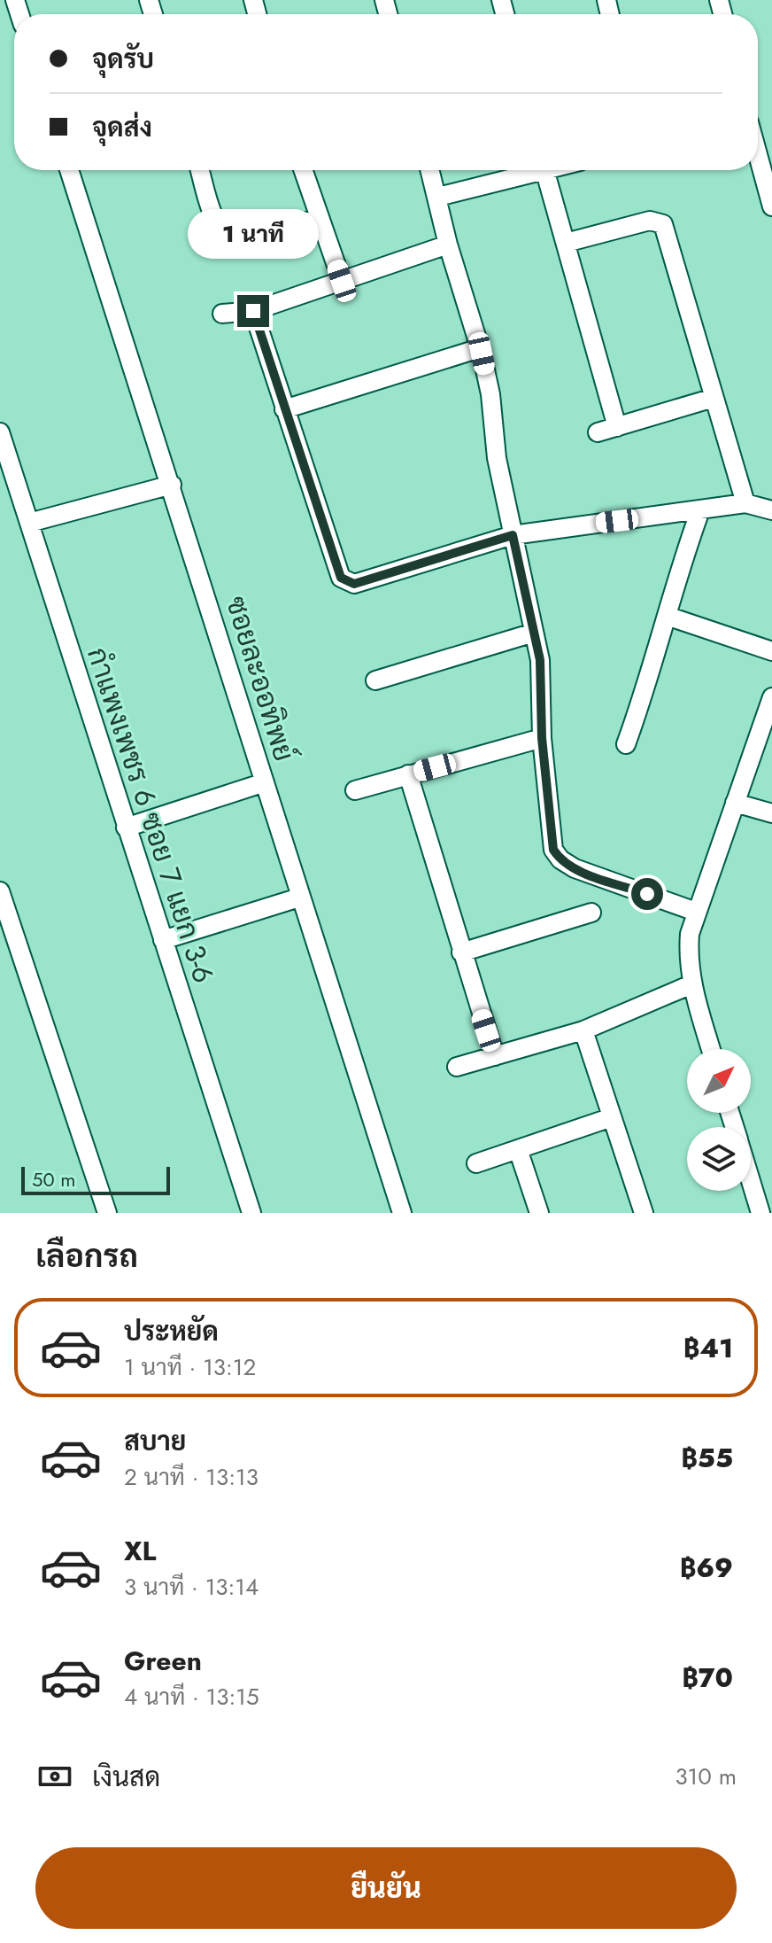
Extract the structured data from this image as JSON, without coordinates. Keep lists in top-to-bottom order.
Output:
{
  "streets": {
    "street": ["ซอยละออทิพย์", "กำแพงเพชร 6 ซอย 7 แยก 3-6"]
  },
  "scale_bar": "50 m",
  "north": "top right",
  "page": {
    "banner": ["จุดรับ", "จุดส่ง"],
    "bubble": "1 นาที",
    "scale": "50 m",
    "heading": "เลือกรถ",
    "list": [
      {
        "name": "ประหยัด",
        "note": "1 นาที · 13:12",
        "value": "฿41"
      },
      {
        "name": "สบาย",
        "note": "2 นาที · 13:13",
        "value": "฿55"
      },
      {
        "name": "XL",
        "note": "3 นาที · 13:14",
        "value": "฿69"
      },
      {
        "name": "Green",
        "note": "4 นาที · 13:15",
        "value": "฿70"
      }
    ],
    "pay": ["เงินสด", "310 m"],
    "buttons": "ยืนยัน"
  }
}
